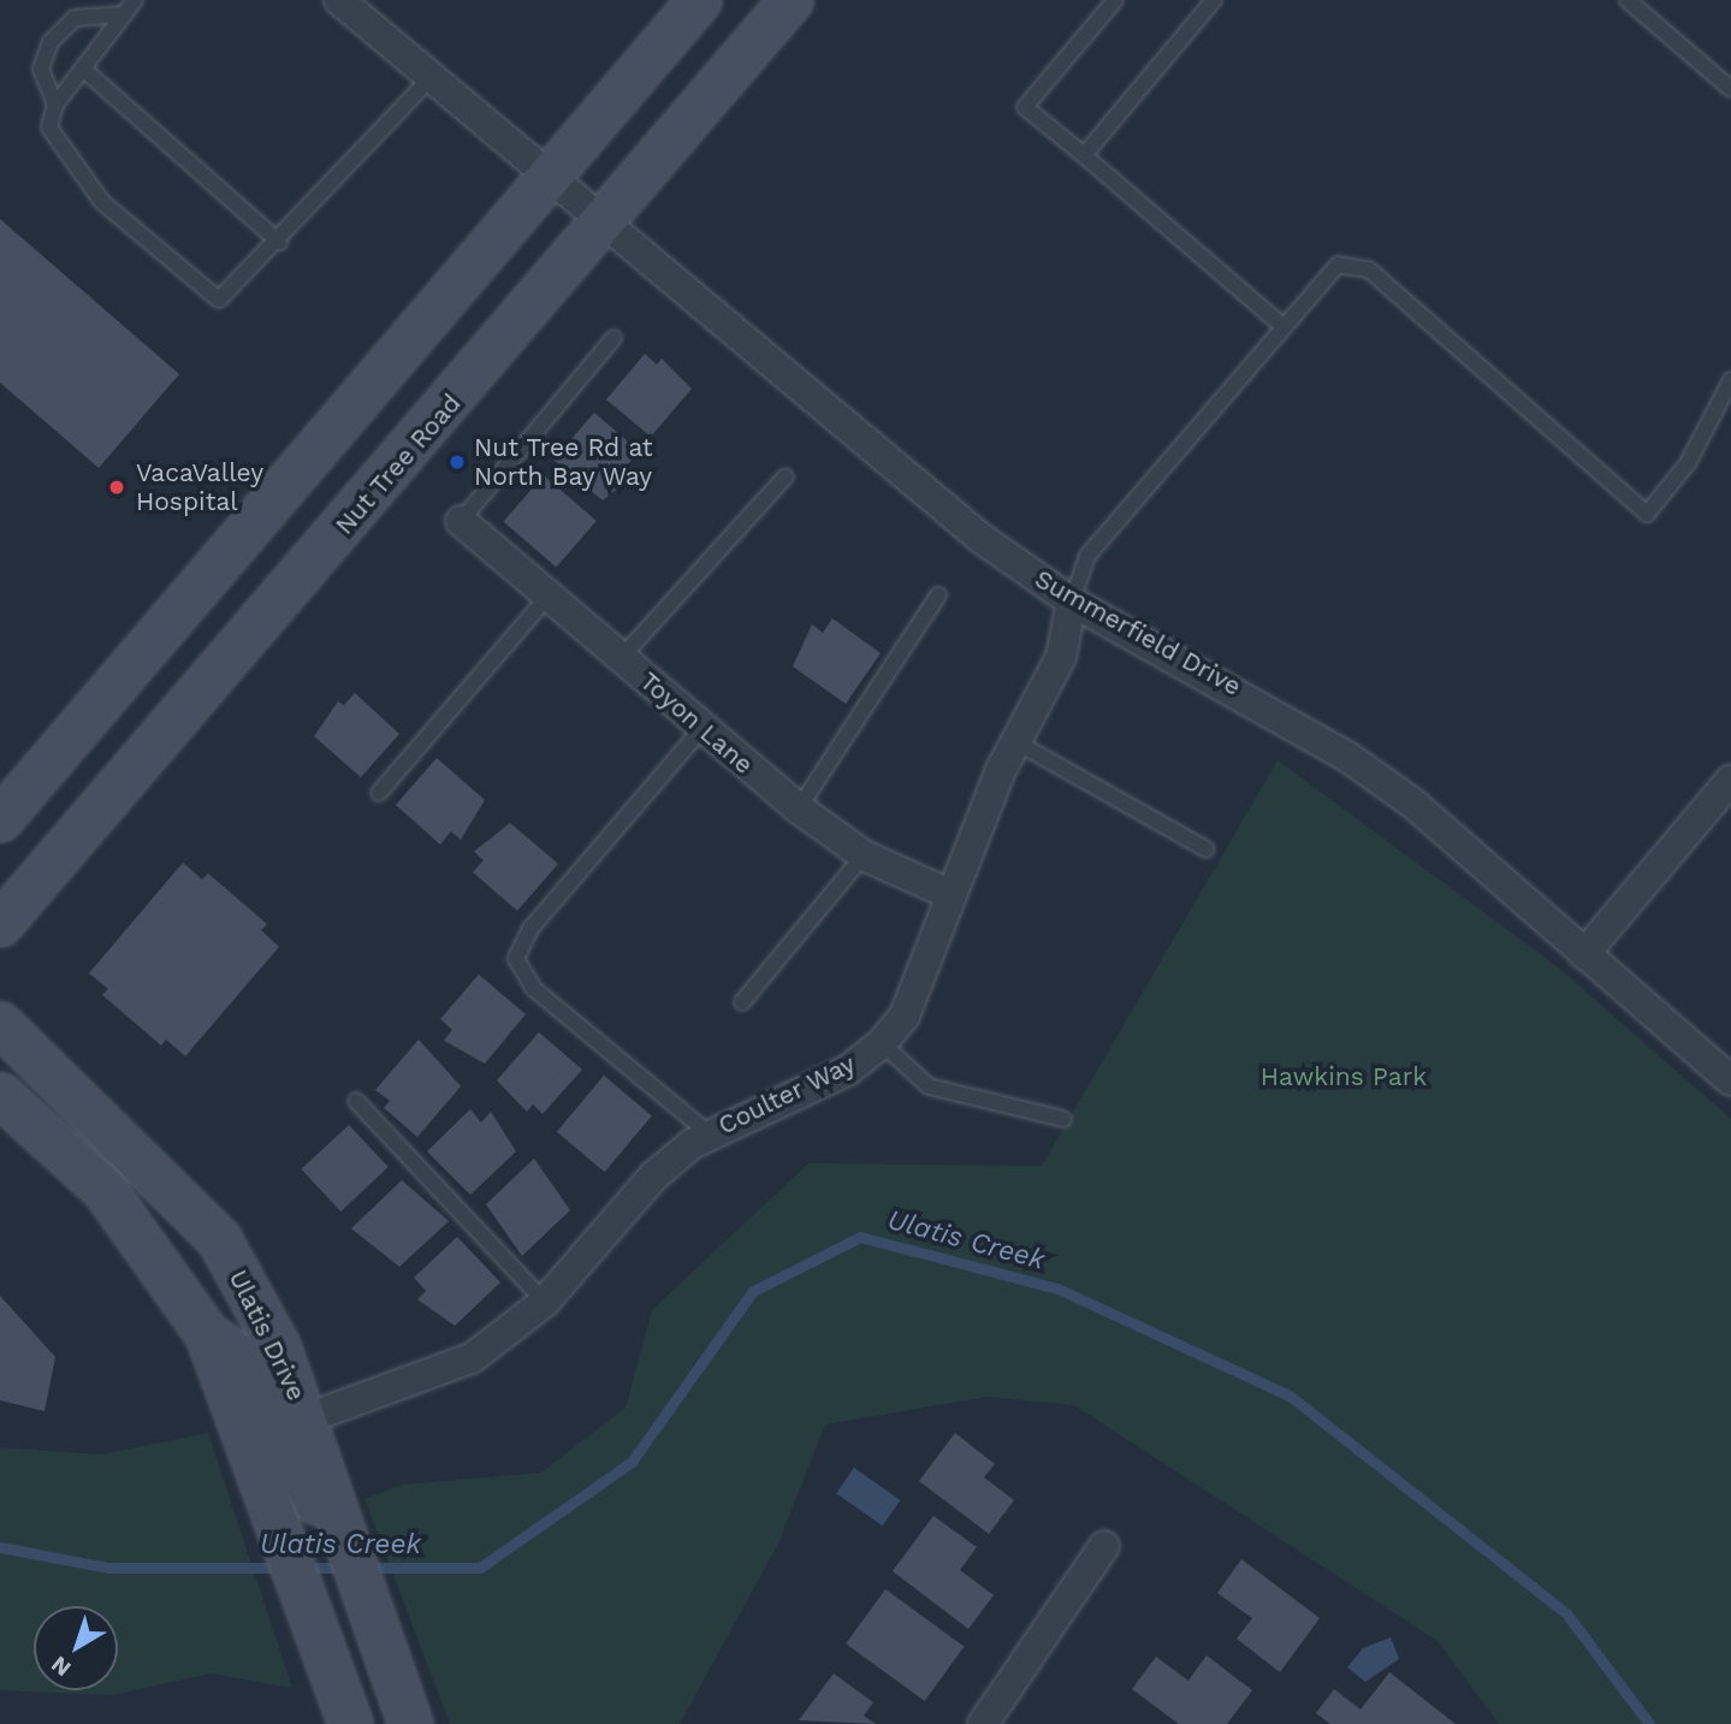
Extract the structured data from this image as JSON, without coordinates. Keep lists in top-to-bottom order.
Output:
{
  "streets": {
    "main road": ["Nut Tree Road", "Ulatis Drive"],
    "street": ["Summerfield Drive", "Toyon Lane", "Coulter Way"]
  },
  "crossings": [
    ["Nut Tree Road", "Summerfield Drive"],
    ["Summerfield Drive", "Coulter Way"],
    ["Toyon Lane", "Coulter Way"],
    ["Coulter Way", "Ulatis Drive"]
  ],
  "water": ["Ulatis Creek"],
  "parks": ["Hawkins Park"],
  "places": ["Nut Tree Rd at North Bay Way", "VacaValley Hospital"],
  "north": "bottom left"
}
